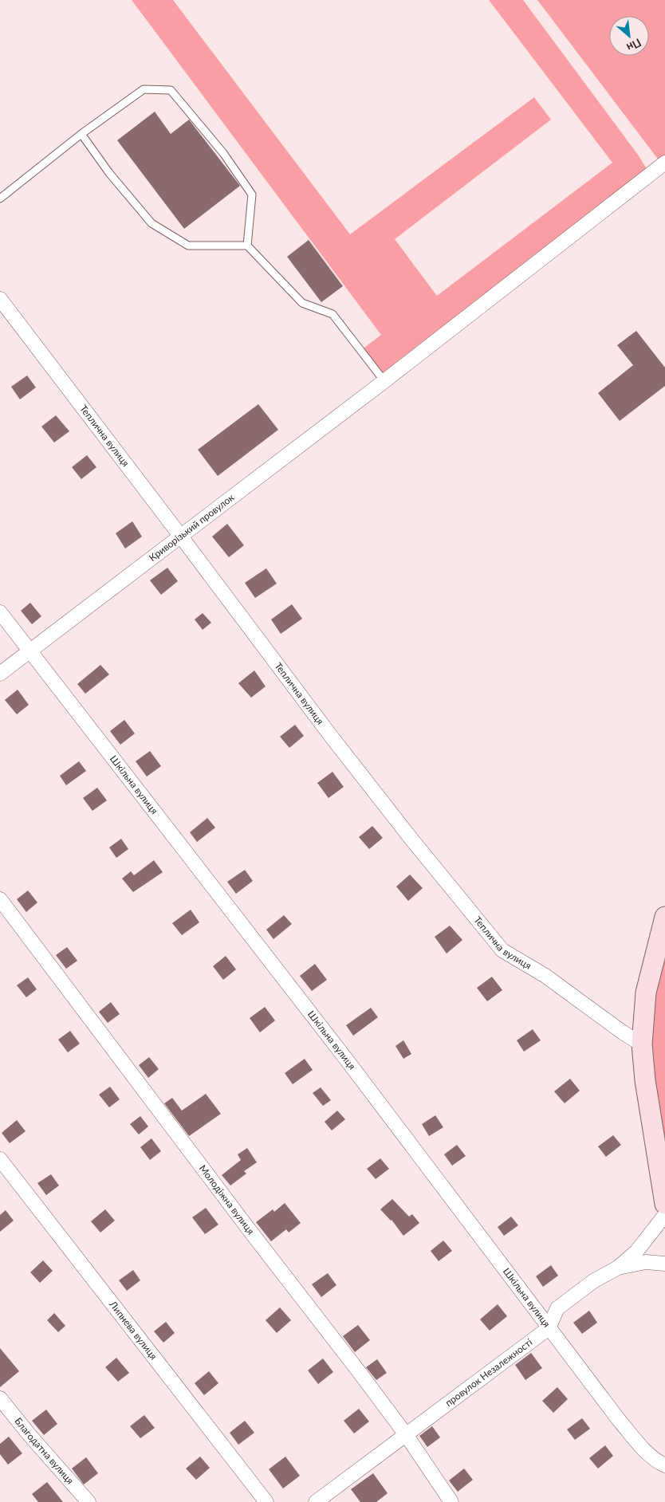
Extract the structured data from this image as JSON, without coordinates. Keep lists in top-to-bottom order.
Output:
{
  "streets": {
    "street": [
      "Теплична вулиця",
      "Криворізький провулок",
      "Шкільна вулиця",
      "Молодіжна вулиця",
      "Липнева вулиця",
      "провулок Незалежності",
      "Благодатна вулиця"
    ]
  },
  "crossings": [
    ["Теплична вулиця", "Криворізький провулок"],
    ["Криворізький провулок", "Шкільна вулиця"],
    ["Шкільна вулиця", "провулок Незалежності"],
    ["Молодіжна вулиця", "провулок Незалежності"]
  ],
  "north": "bottom right"
}
